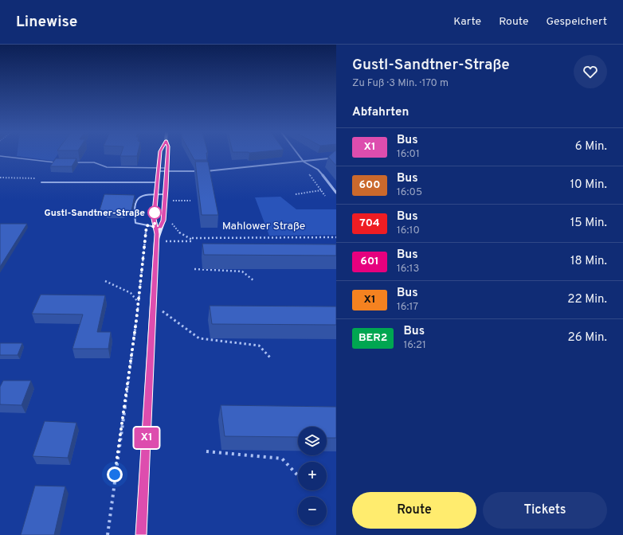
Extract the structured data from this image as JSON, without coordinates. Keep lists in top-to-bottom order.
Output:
{
  "streets": {
    "path": ["Mahlower Straße"]
  },
  "places": ["Gustl-Sandtner-Straße"],
  "lines": ["bus line X1"],
  "page": {
    "header": "Linewise",
    "nav": ["Karte", "Route", "Gespeichert"],
    "on_map": "X1",
    "heading": [
      ["Gustl-Sandtner-Straße", "Zu Fuß · 3 Min. · 170 m"],
      "Abfahrten"
    ],
    "list": [
      {
        "mark": "X1",
        "name": "Bus",
        "note": "16:01",
        "value": "6 Min."
      },
      {
        "mark": "600",
        "name": "Bus",
        "note": "16:05",
        "value": "10 Min."
      },
      {
        "mark": "704",
        "name": "Bus",
        "note": "16:10",
        "value": "15 Min."
      },
      {
        "mark": "601",
        "name": "Bus",
        "note": "16:13",
        "value": "18 Min."
      },
      {
        "mark": "X1",
        "name": "Bus",
        "note": "16:17",
        "value": "22 Min."
      },
      {
        "mark": "BER2",
        "name": "Bus",
        "note": "16:21",
        "value": "26 Min."
      }
    ],
    "map_buttons": ["+", "−"],
    "buttons": ["Route", "Tickets"]
  }
}
